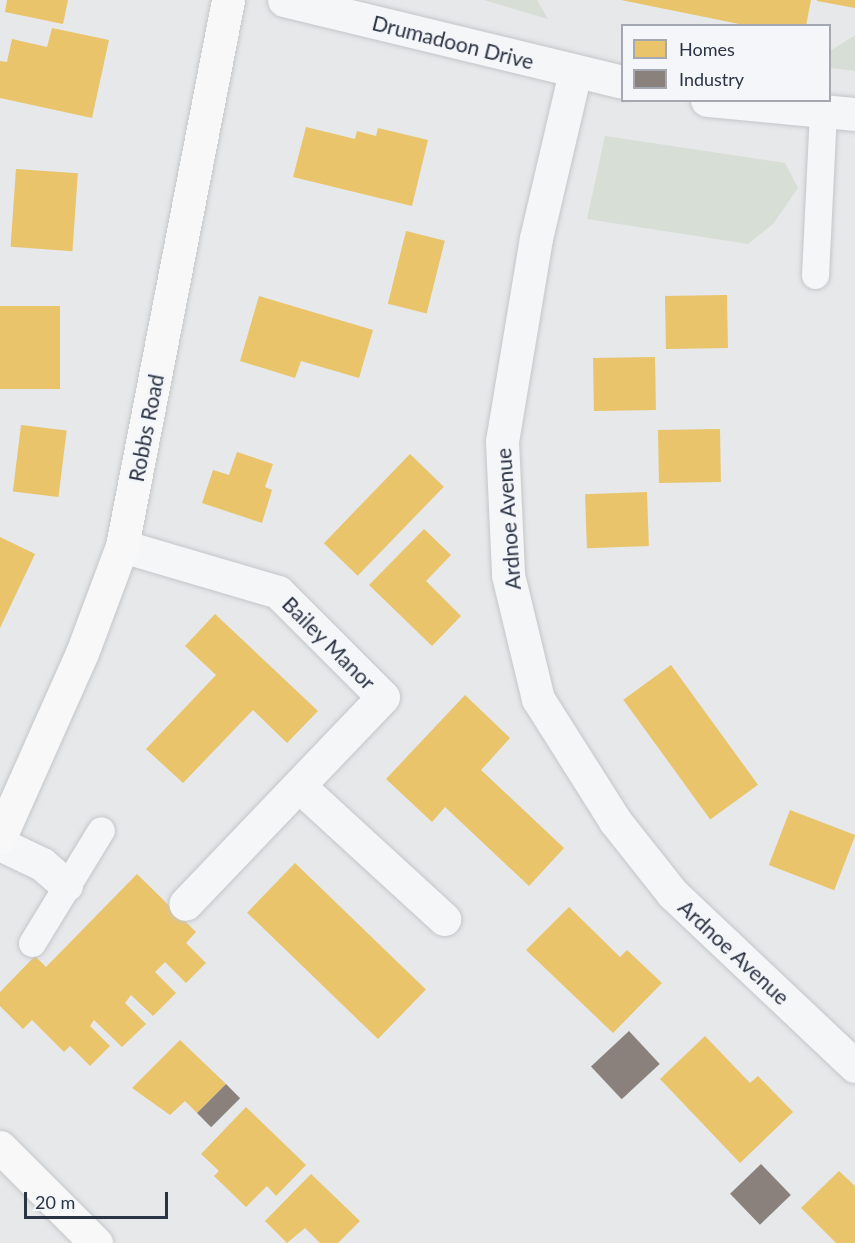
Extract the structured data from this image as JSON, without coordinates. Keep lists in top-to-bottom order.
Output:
{
  "streets": {
    "street": [
      "Drumadoon Drive",
      "Robbs Road",
      "Ardnoe Avenue",
      "Bailey Manor"
    ]
  },
  "crossings": [
    ["Drumadoon Drive", "Ardnoe Avenue"],
    ["Robbs Road", "Bailey Manor"]
  ],
  "legend": ["Homes", "Industry"],
  "scale_bar": "20 m"
}
